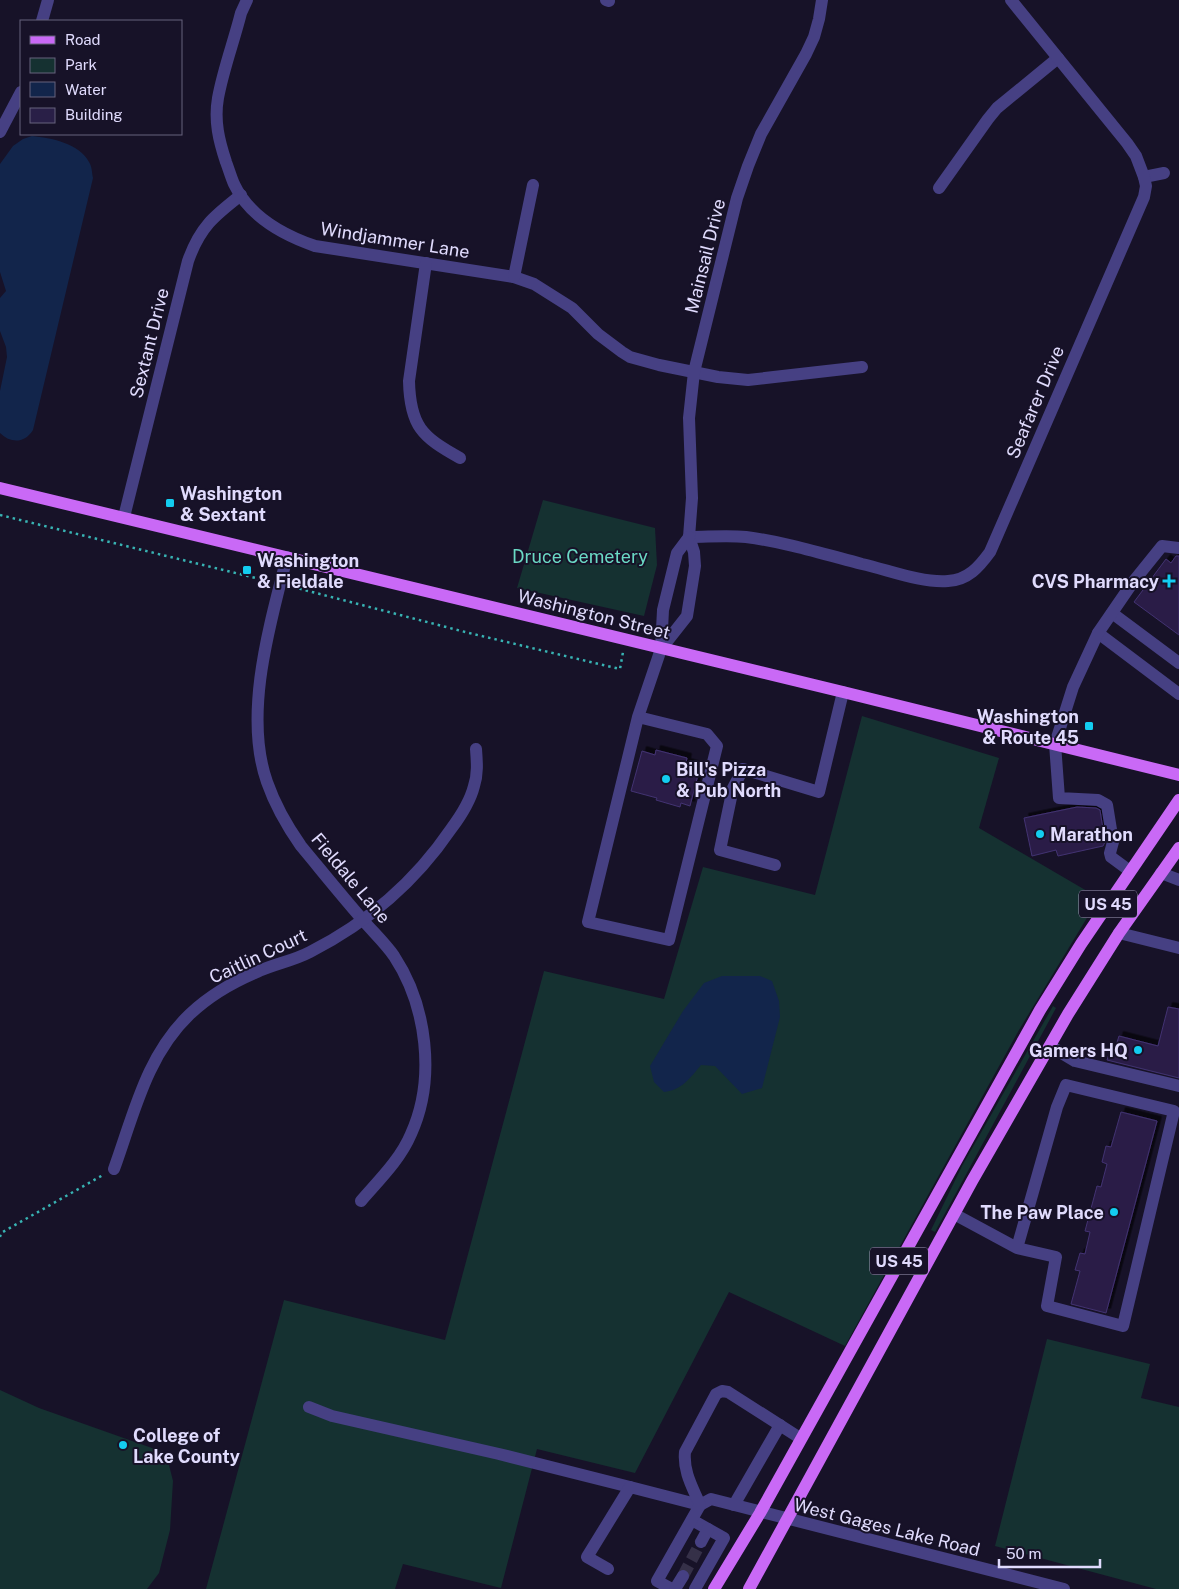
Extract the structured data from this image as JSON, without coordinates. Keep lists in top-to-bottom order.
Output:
{
  "streets": {
    "main road": ["Washington Street", "US 45"],
    "street": [
      "Windjammer Lane",
      "Mainsail Drive",
      "Sextant Drive",
      "Seafarer Drive",
      "Fieldale Lane",
      "Caitlin Court",
      "West Gages Lake Road"
    ]
  },
  "crossings": [
    ["Windjammer Lane", "Mainsail Drive"],
    ["Windjammer Lane", "Sextant Drive"],
    ["Mainsail Drive", "Seafarer Drive"],
    ["Mainsail Drive", "Washington Street"],
    ["Sextant Drive", "Washington Street"],
    ["Washington Street", "Fieldale Lane"],
    ["Fieldale Lane", "Caitlin Court"],
    ["US 45", "West Gages Lake Road"]
  ],
  "parks": ["Druce Cemetery"],
  "places": {
    "transit": ["Washington & Sextant", "Washington & Fieldale", "Washington & Route 45"],
    "health": ["CVS Pharmacy"],
    "other": [
      "Bill's Pizza & Pub North",
      "Marathon",
      "Gamers HQ",
      "The Paw Place",
      "College of Lake County"
    ]
  },
  "legend": [
    "Road",
    "Park",
    "Water",
    "Building"
  ],
  "scale_bar": "50 m"
}
